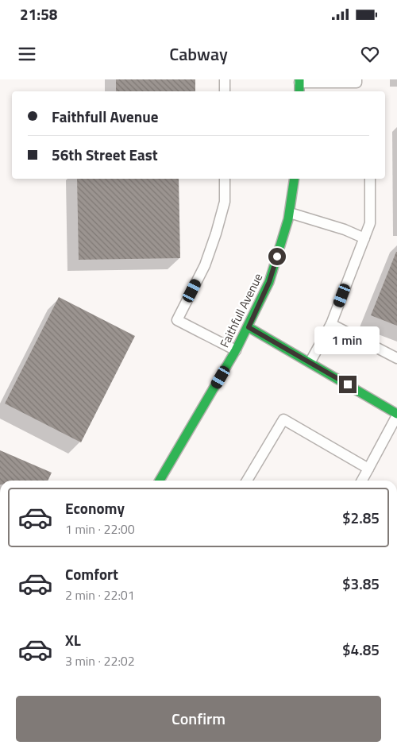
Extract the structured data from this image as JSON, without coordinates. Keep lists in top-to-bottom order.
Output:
{
  "streets": {
    "street": ["Faithfull Avenue"]
  },
  "page": {
    "status": "21:58",
    "header": "Cabway",
    "banner": ["Faithfull Avenue", "56th Street East"],
    "bubble": "1 min",
    "list": [
      {
        "name": "Economy",
        "note": "1 min · 22:00",
        "value": "$2.85"
      },
      {
        "name": "Comfort",
        "note": "2 min · 22:01",
        "value": "$3.85"
      },
      {
        "name": "XL",
        "note": "3 min · 22:02",
        "value": "$4.85"
      }
    ],
    "buttons": "Confirm"
  }
}
